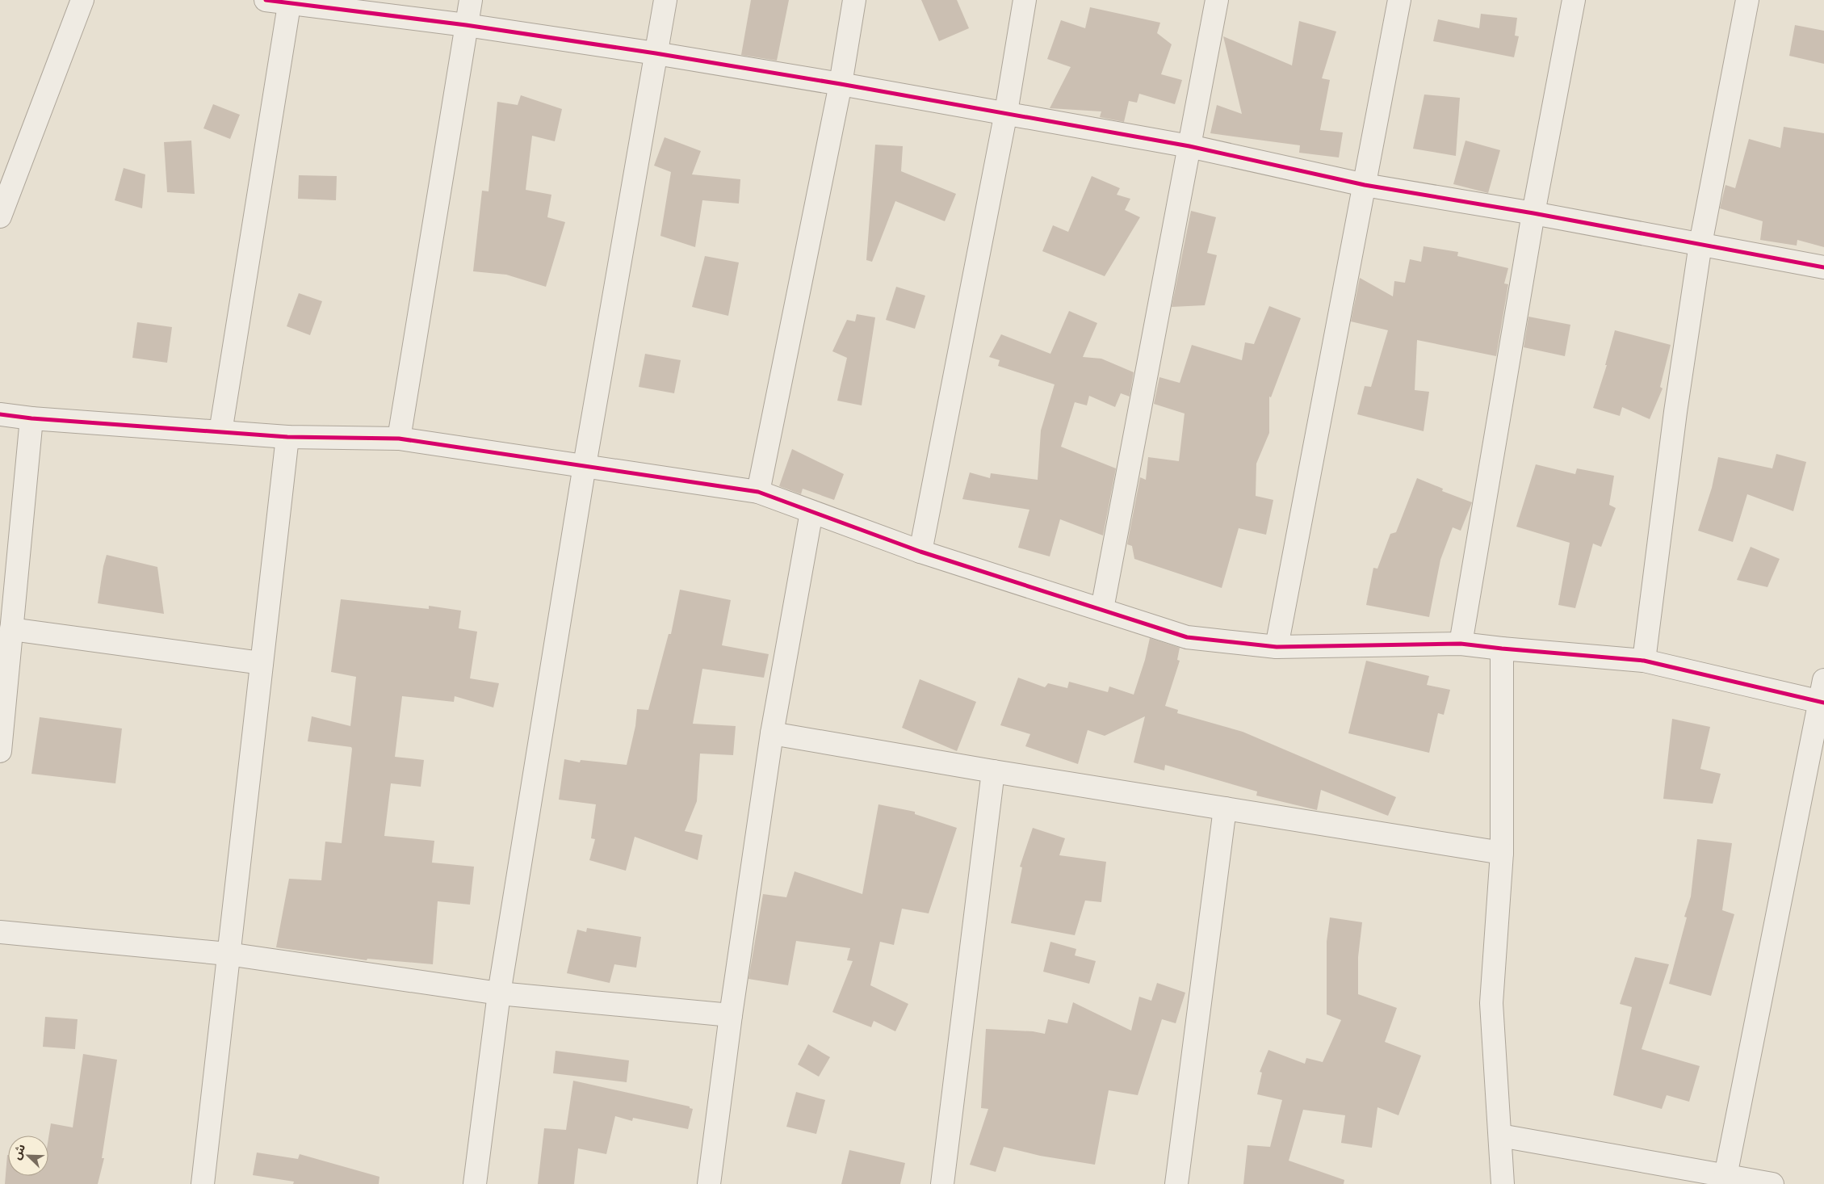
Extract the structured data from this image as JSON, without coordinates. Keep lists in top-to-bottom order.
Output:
{
  "north": "top left"
}
